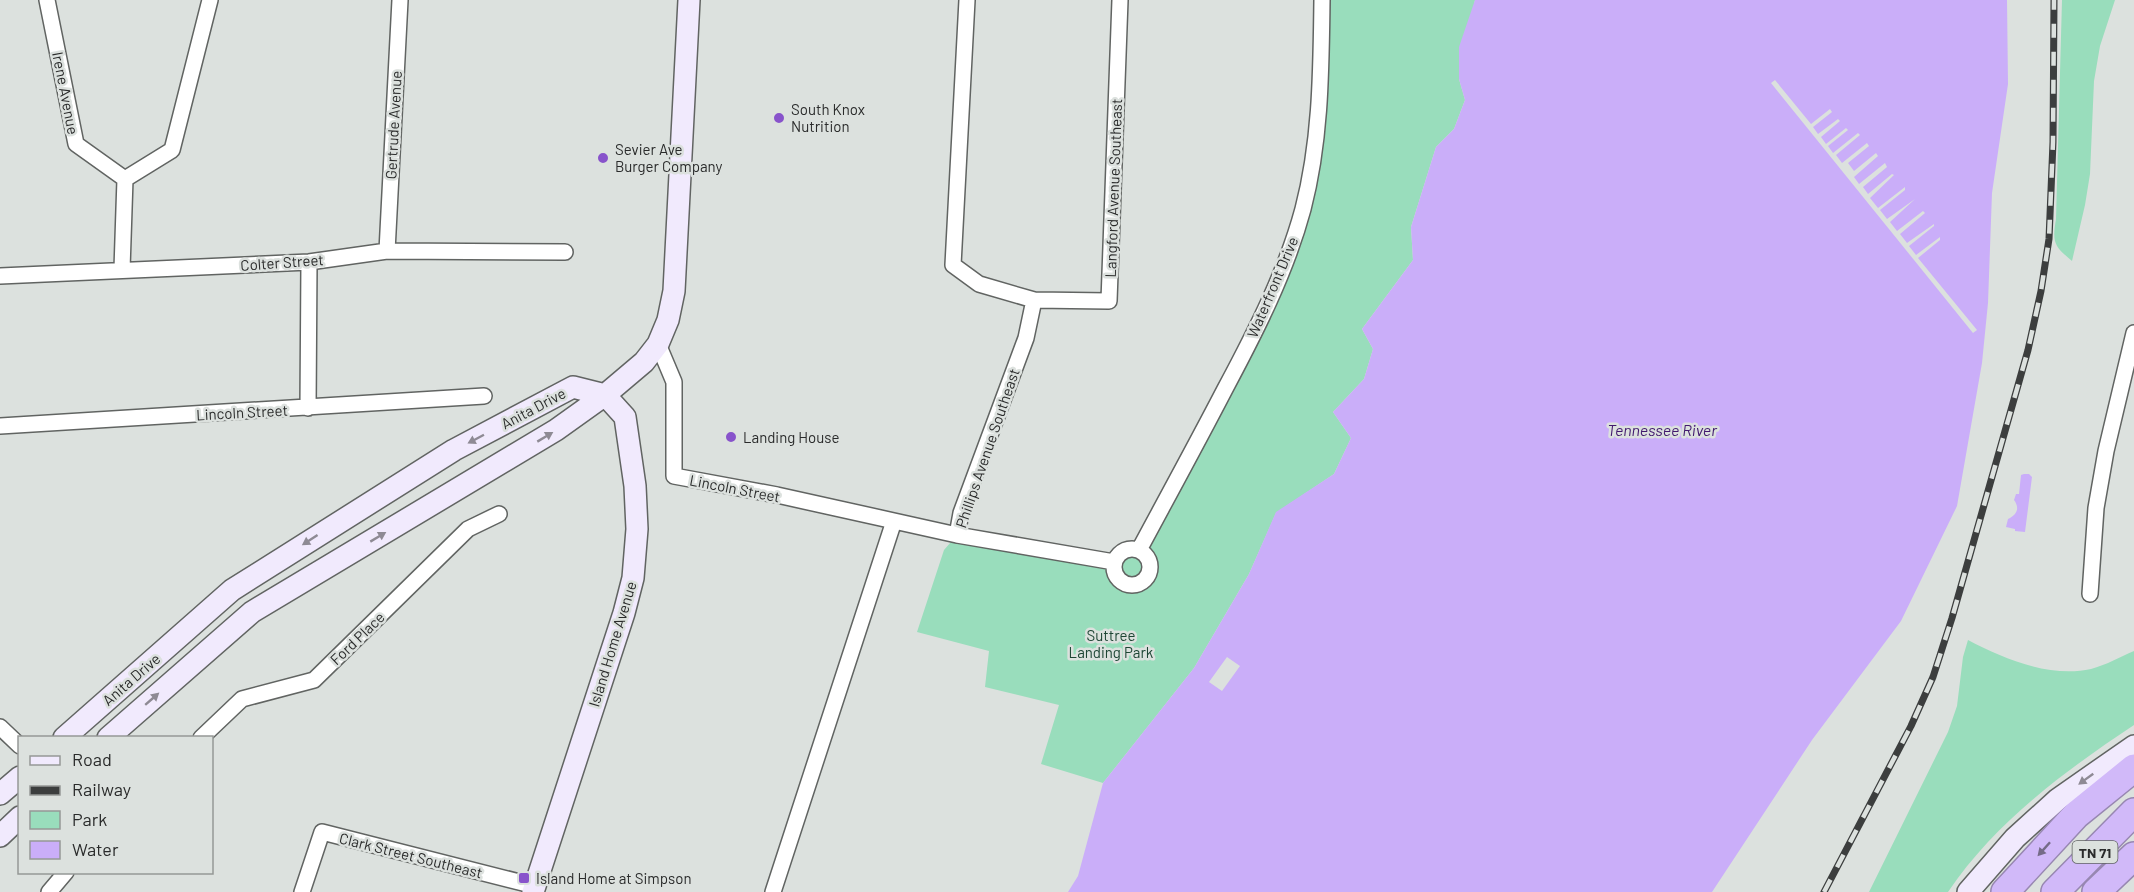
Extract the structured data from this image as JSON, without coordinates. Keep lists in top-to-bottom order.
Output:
{
  "streets": {
    "highway": ["TN 71"],
    "main road": ["Anita Drive", "Island Home Avenue"],
    "street": [
      "Irene Avenue",
      "Gertrude Avenue",
      "Langford Avenue Southeast",
      "Colter Street",
      "Waterfront Drive",
      "Lincoln Street",
      "Phillips Avenue Southeast",
      "Ford Place",
      "Clark Street Southeast"
    ]
  },
  "crossings": [
    ["Gertrude Avenue", "Colter Street"],
    ["Langford Avenue Southeast", "Phillips Avenue Southeast"],
    ["Anita Drive", "Island Home Avenue"],
    ["Lincoln Street", "Phillips Avenue Southeast"],
    ["Island Home Avenue", "Clark Street Southeast"]
  ],
  "water": ["Tennessee River"],
  "parks": ["Suttree Landing Park"],
  "places": {
    "other": ["South Knox Nutrition", "Sevier Ave Burger Company", "Landing House"],
    "transit": ["Island Home at Simpson"]
  },
  "legend": [
    "Road",
    "Railway",
    "Park",
    "Water"
  ]
}
